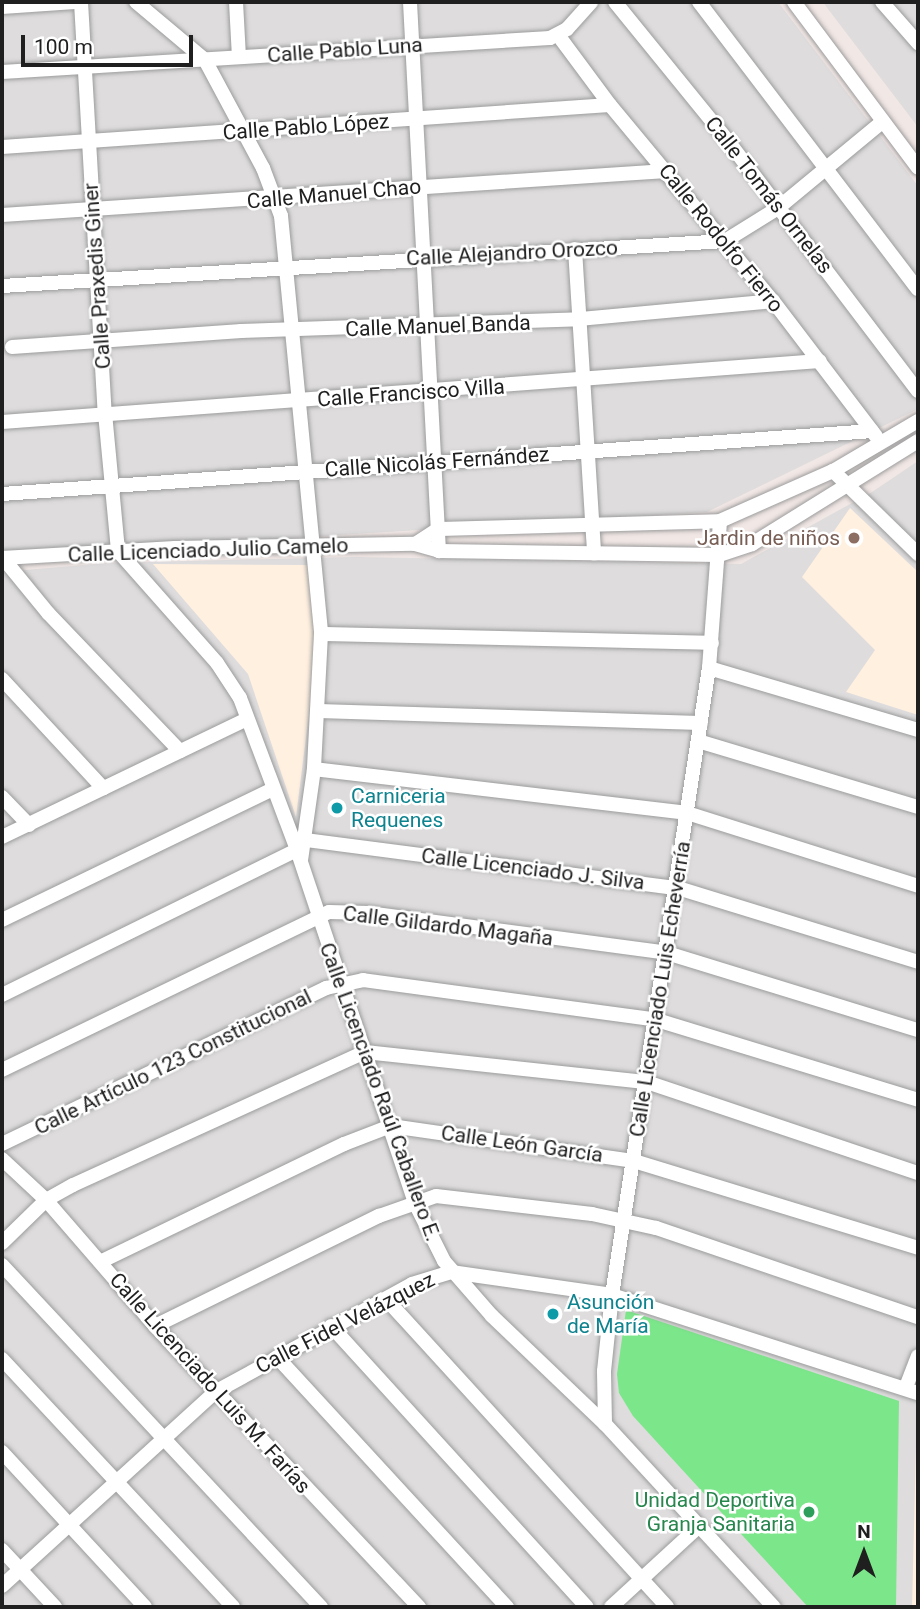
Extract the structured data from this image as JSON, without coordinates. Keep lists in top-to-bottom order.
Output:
{
  "streets": {
    "street": [
      "Calle Pablo Luna",
      "Calle Pablo López",
      "Calle Manuel Chao",
      "Calle Tomás Ornelas",
      "Calle Rodolfo Fierro",
      "Calle Alejandro Orozco",
      "Calle Praxedis Giner",
      "Calle Manuel Banda",
      "Calle Francisco Villa",
      "Calle Nicolás Fernández",
      "Calle Licenciado Julio Camelo",
      "Calle Licenciado J. Silva",
      "Calle Gildardo Magaña",
      "Calle Licenciado Luis Echeverría",
      "Calle Artículo 123 Constitucional",
      "Calle Licenciado Raúl Caballero E.",
      "Calle León García",
      "Calle Fidel Velázquez",
      "Calle Licenciado Luis M. Farías"
    ]
  },
  "crossings": [
    ["Calle Pablo Luna", "Calle Rodolfo Fierro"],
    ["Calle Pablo Luna", "Calle Praxedis Giner"],
    ["Calle Pablo Luna", "Calle Licenciado Raúl Caballero E."],
    ["Calle Pablo López", "Calle Rodolfo Fierro"],
    ["Calle Pablo López", "Calle Praxedis Giner"],
    ["Calle Pablo López", "Calle Licenciado Raúl Caballero E."],
    ["Calle Manuel Chao", "Calle Rodolfo Fierro"],
    ["Calle Manuel Chao", "Calle Praxedis Giner"],
    ["Calle Manuel Chao", "Calle Licenciado Raúl Caballero E."],
    ["Calle Tomás Ornelas", "Calle Alejandro Orozco"],
    ["Calle Rodolfo Fierro", "Calle Alejandro Orozco"],
    ["Calle Rodolfo Fierro", "Calle Manuel Banda"],
    ["Calle Rodolfo Fierro", "Calle Francisco Villa"],
    ["Calle Rodolfo Fierro", "Calle Nicolás Fernández"],
    ["Calle Alejandro Orozco", "Calle Praxedis Giner"],
    ["Calle Alejandro Orozco", "Calle Licenciado Raúl Caballero E."],
    ["Calle Praxedis Giner", "Calle Manuel Banda"],
    ["Calle Praxedis Giner", "Calle Francisco Villa"],
    ["Calle Praxedis Giner", "Calle Nicolás Fernández"],
    ["Calle Praxedis Giner", "Calle Licenciado Julio Camelo"],
    ["Calle Praxedis Giner", "Calle Licenciado Raúl Caballero E."],
    ["Calle Manuel Banda", "Calle Licenciado Raúl Caballero E."],
    ["Calle Francisco Villa", "Calle Licenciado Raúl Caballero E."],
    ["Calle Nicolás Fernández", "Calle Licenciado Raúl Caballero E."],
    ["Calle Licenciado Julio Camelo", "Calle Licenciado Luis Echeverría"],
    ["Calle Licenciado Julio Camelo", "Calle Licenciado Raúl Caballero E."],
    ["Calle Licenciado J. Silva", "Calle Licenciado Luis Echeverría"],
    ["Calle Licenciado J. Silva", "Calle Licenciado Raúl Caballero E."],
    ["Calle Gildardo Magaña", "Calle Licenciado Luis Echeverría"],
    ["Calle Gildardo Magaña", "Calle Licenciado Raúl Caballero E."],
    ["Calle Licenciado Luis Echeverría", "Calle Artículo 123 Constitucional"],
    ["Calle Licenciado Luis Echeverría", "Calle Licenciado Raúl Caballero E."],
    ["Calle Licenciado Luis Echeverría", "Calle León García"],
    ["Calle Licenciado Luis Echeverría", "Calle Fidel Velázquez"],
    ["Calle Artículo 123 Constitucional", "Calle Licenciado Raúl Caballero E."],
    ["Calle Licenciado Raúl Caballero E.", "Calle León García"],
    ["Calle Licenciado Raúl Caballero E.", "Calle Fidel Velázquez"],
    ["Calle León García", "Calle Licenciado Luis M. Farías"],
    ["Calle Fidel Velázquez", "Calle Licenciado Luis M. Farías"]
  ],
  "places": [
    "Jardin de niños",
    "Carniceria Requenes",
    "Asunción de María",
    "Unidad Deportiva Granja Sanitaria"
  ],
  "scale_bar": "100 m",
  "north": "top"
}
